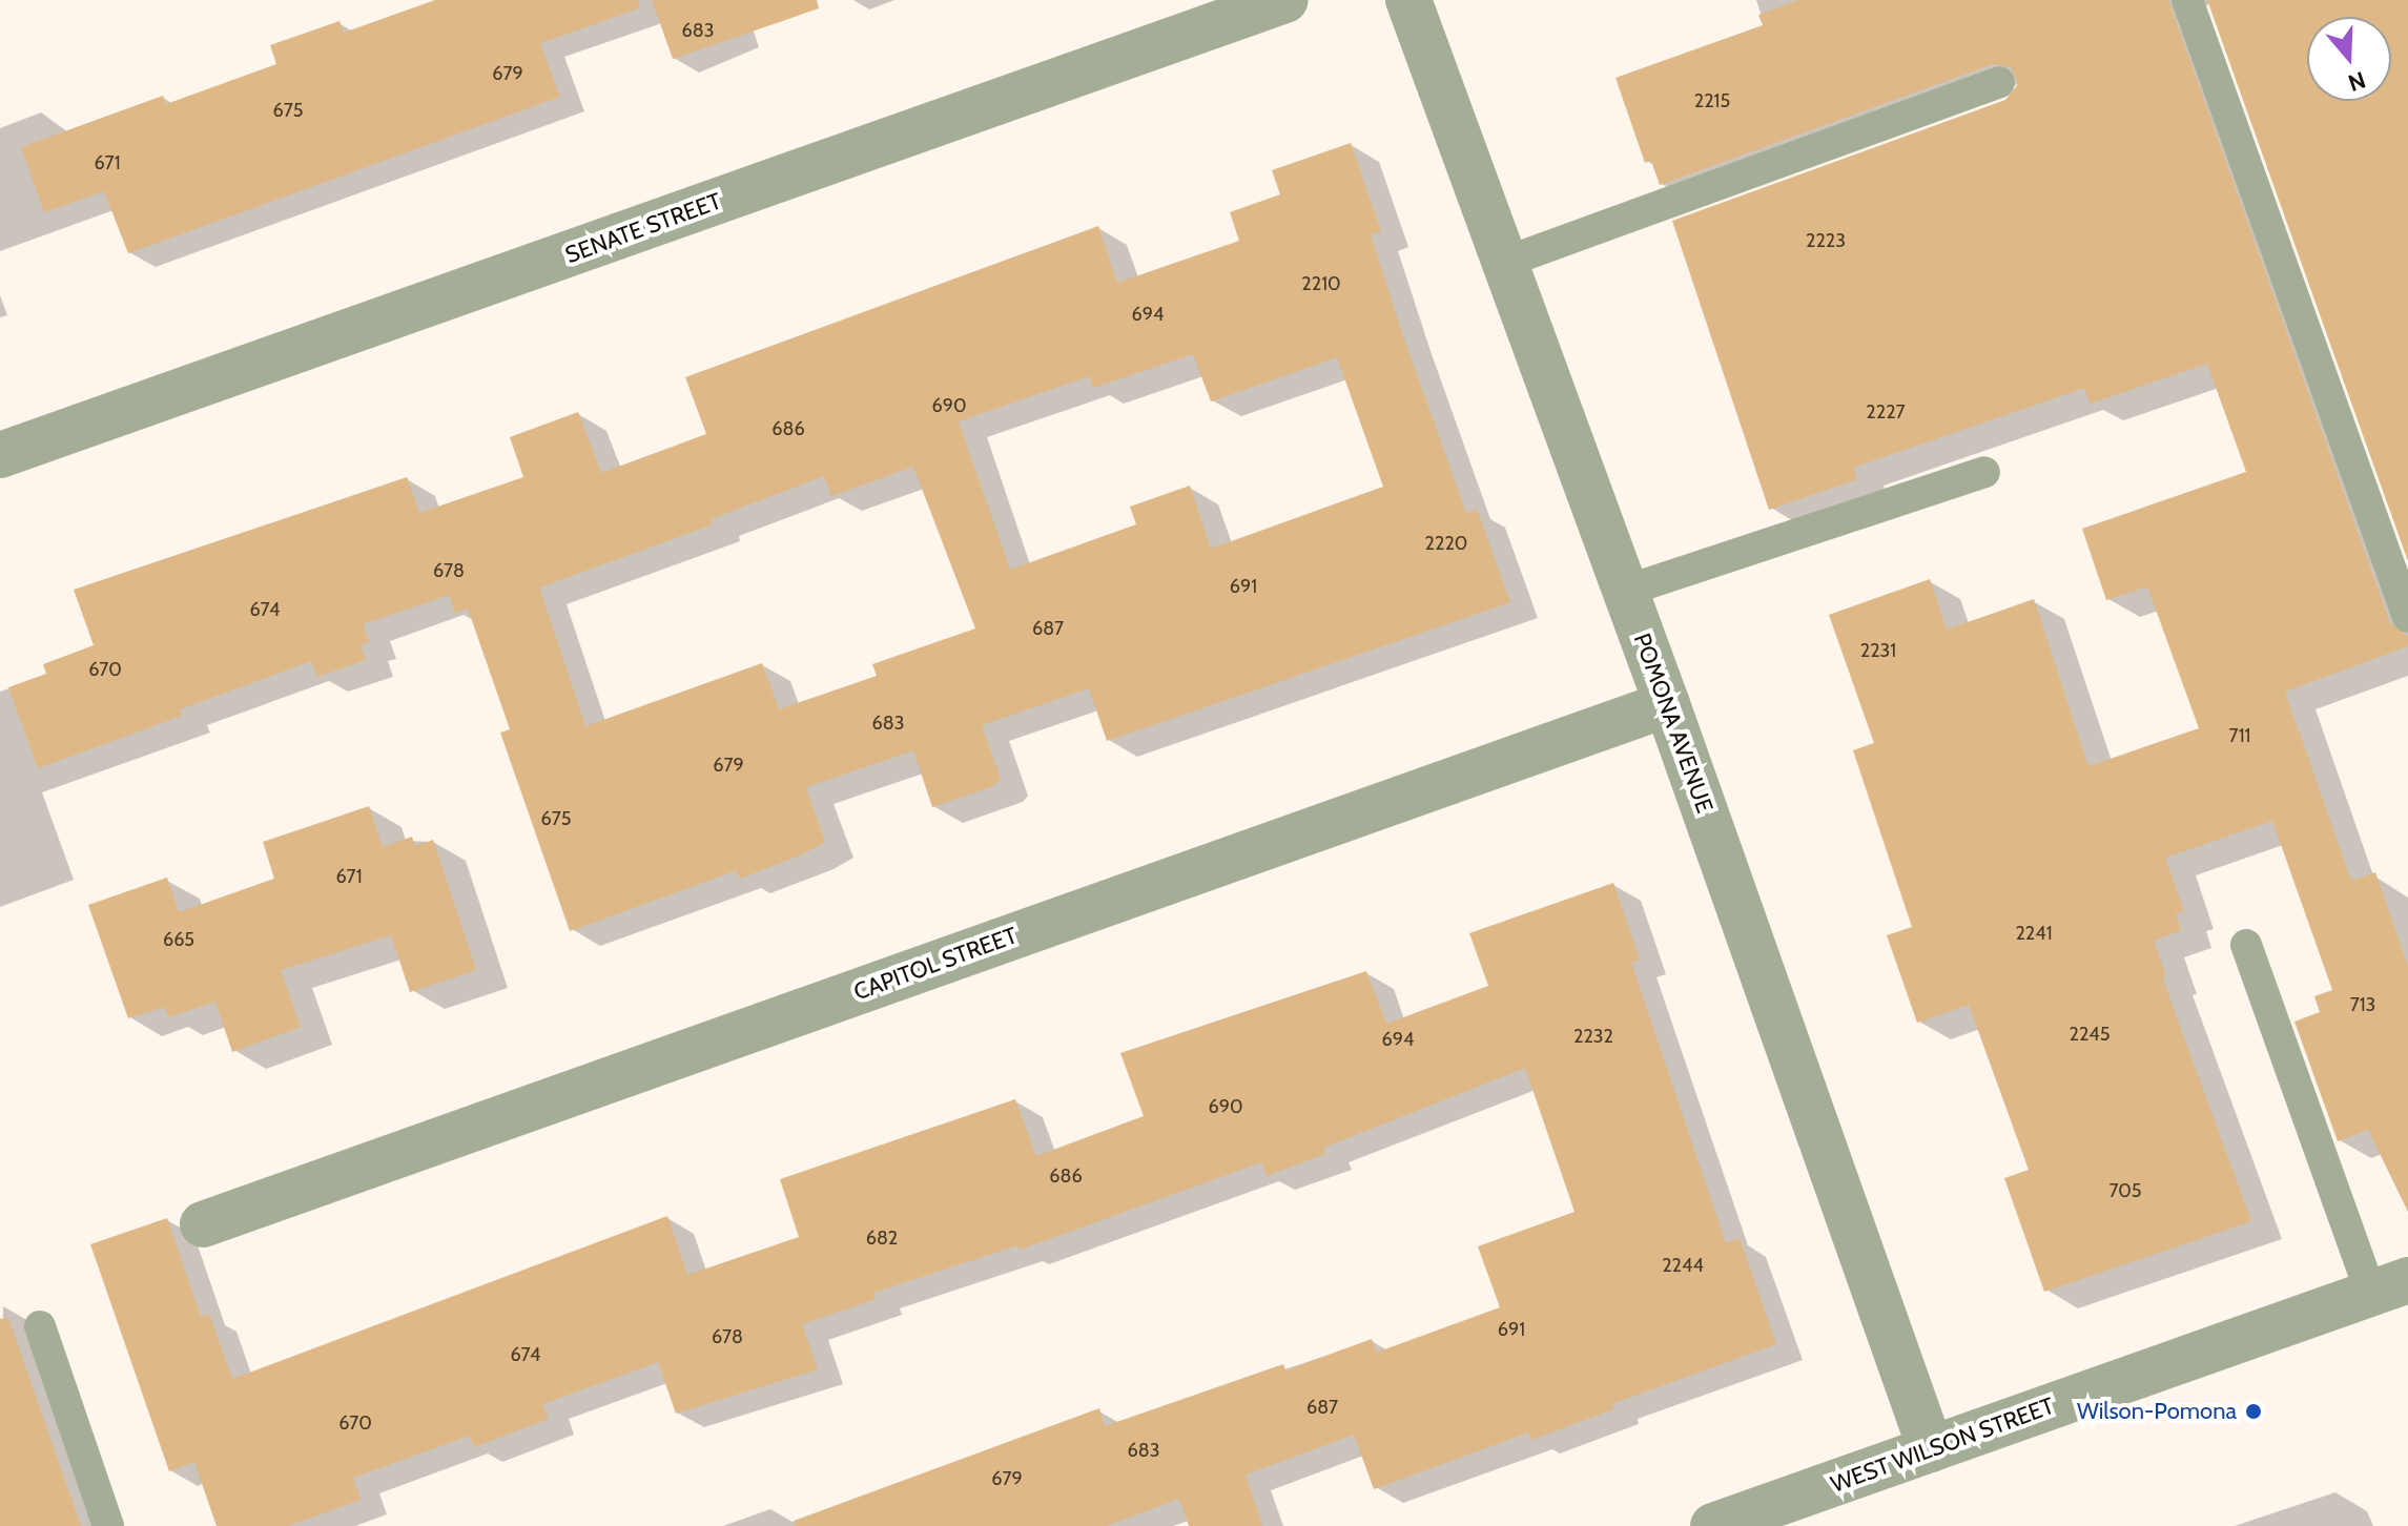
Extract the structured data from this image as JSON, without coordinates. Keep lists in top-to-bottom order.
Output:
{
  "streets": {
    "street": [
      "SENATE STREET",
      "POMONA AVENUE",
      "CAPITOL STREET",
      "WEST WILSON STREET"
    ]
  },
  "crossings": [
    ["POMONA AVENUE", "CAPITOL STREET"],
    ["POMONA AVENUE", "WEST WILSON STREET"]
  ],
  "places": ["Wilson-Pomona"],
  "house_numbers": [
    "683",
    "679",
    "2215",
    "675",
    "671",
    "2223",
    "2210",
    "694",
    "690",
    "2227",
    "686",
    "2220",
    "678",
    "691",
    "674",
    "687",
    "2231",
    "670",
    "683",
    "711",
    "679",
    "675",
    "671",
    "2241",
    "665",
    "713",
    "2245",
    "2232",
    "694",
    "690",
    "686",
    "705",
    "682",
    "2244",
    "691",
    "678",
    "674",
    "687",
    "670",
    "683",
    "679"
  ],
  "north": "bottom"
}
